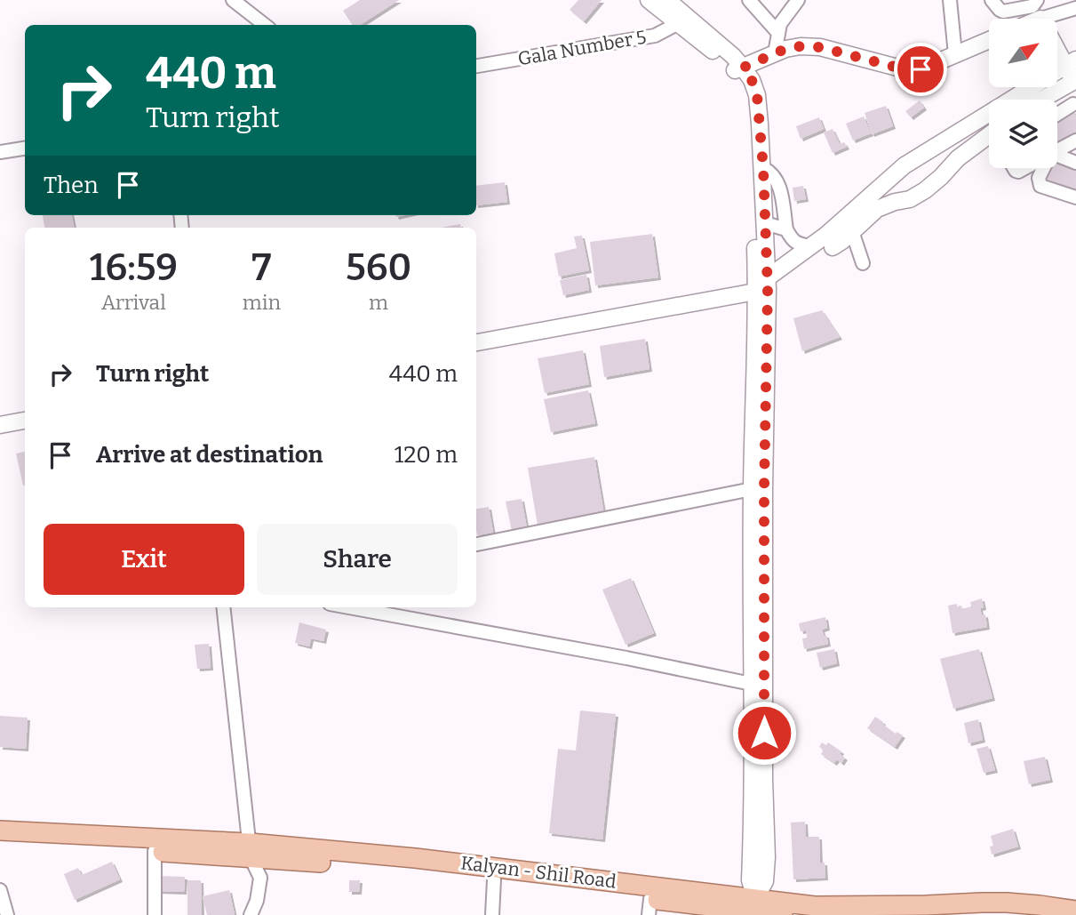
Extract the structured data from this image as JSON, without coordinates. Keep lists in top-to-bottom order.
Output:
{
  "streets": {
    "main road": ["Kalyan - Shil Road"],
    "street": ["Gala Number 5"]
  },
  "north": "top right",
  "page": {
    "turn": ["440 m", "Turn right"],
    "then": "Then",
    "eta": [
      "16:59",
      "Arrival",
      "7",
      "min",
      "560",
      "m"
    ],
    "list": [
      {
        "name": "Turn right",
        "value": "440 m"
      },
      {
        "name": "Arrive at destination",
        "value": "120 m"
      }
    ],
    "buttons": ["Exit", "Share"]
  }
}
